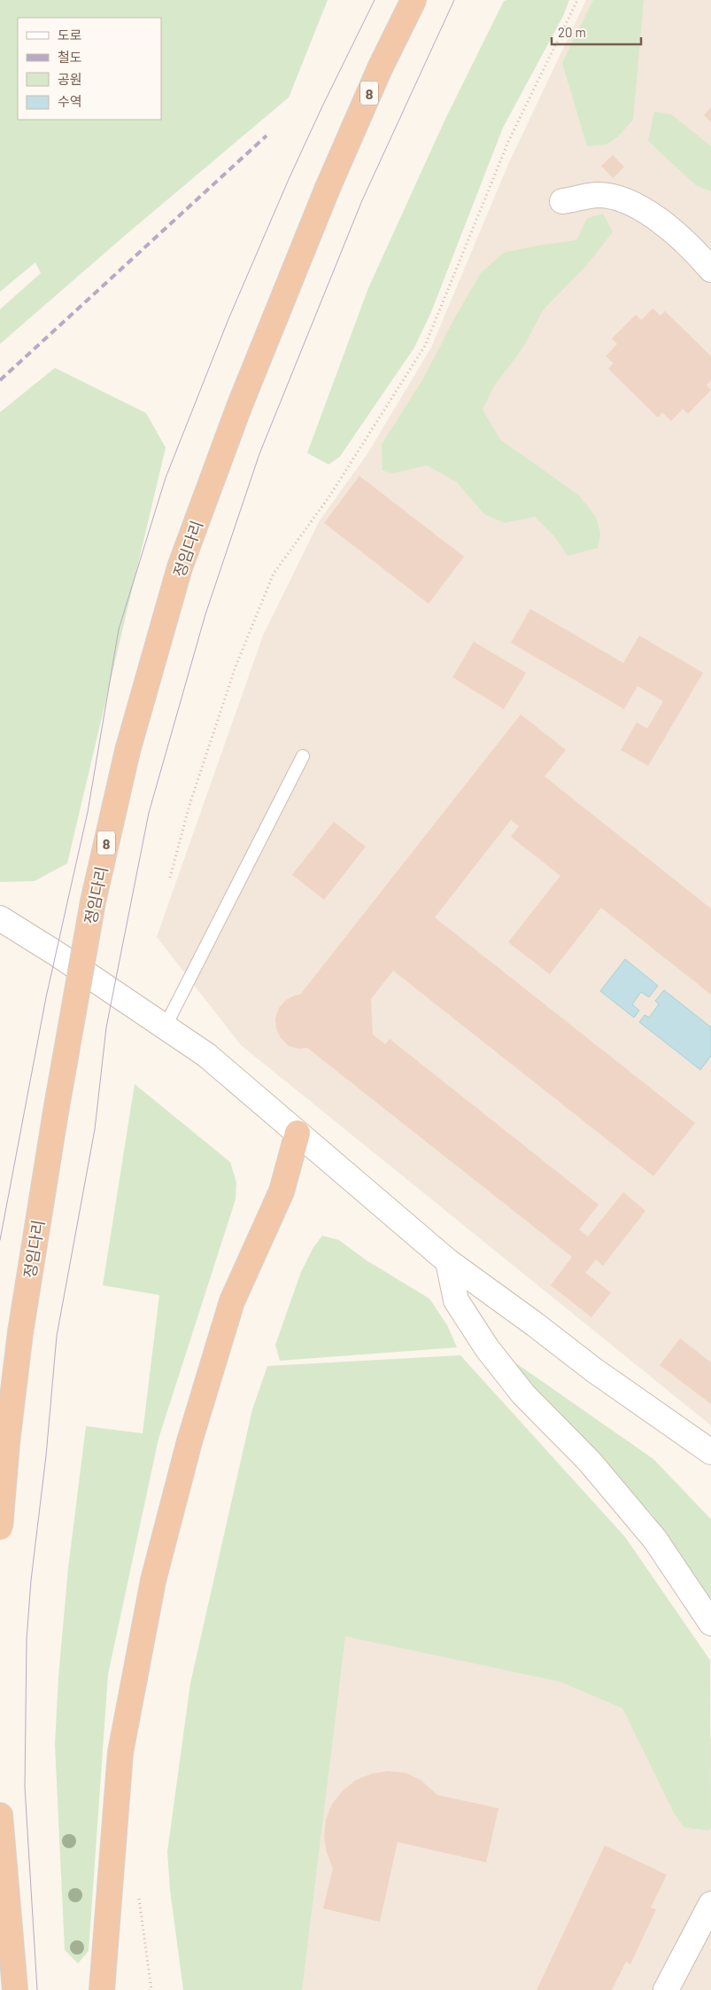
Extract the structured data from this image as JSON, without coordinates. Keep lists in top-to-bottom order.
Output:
{
  "streets": {
    "highway": ["8", "정임다리"]
  },
  "legend": [
    "도로",
    "철도",
    "공원",
    "수역"
  ],
  "scale_bar": "20 m"
}
